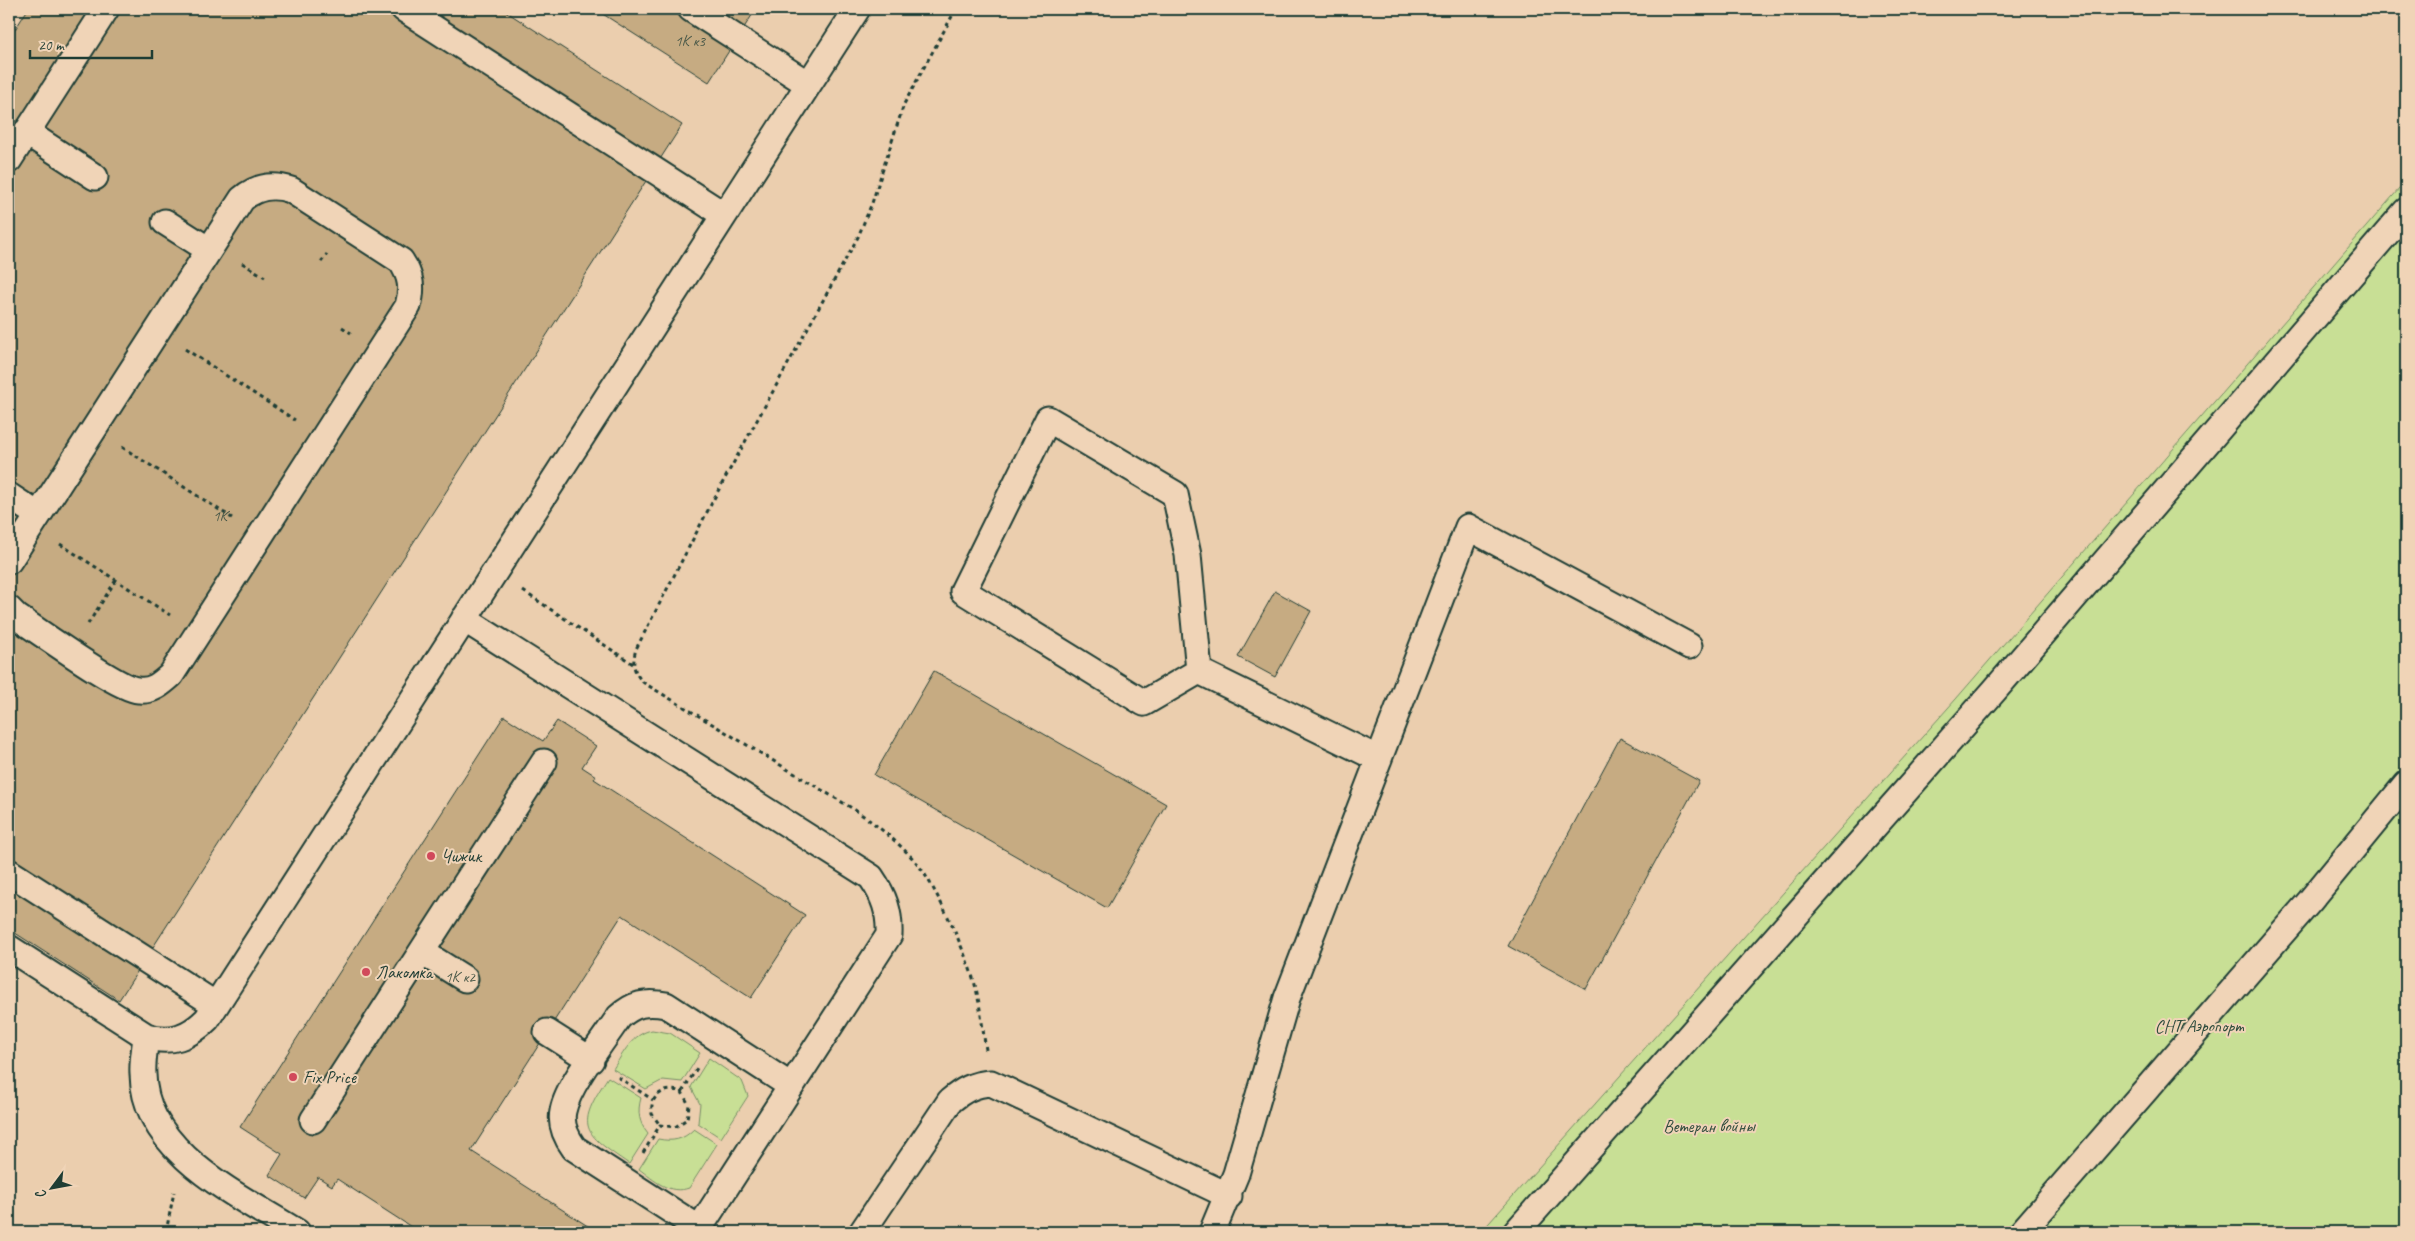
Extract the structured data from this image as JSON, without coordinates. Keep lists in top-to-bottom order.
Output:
{
  "parks": ["СНТ Аэропорт", "Ветеран войны"],
  "places": ["Чижик", "Лакомка", "Fix Price"],
  "house_numbers": ["1К к3", "1К", "1К к2"],
  "scale_bar": "20 m",
  "north": "bottom left"
}
